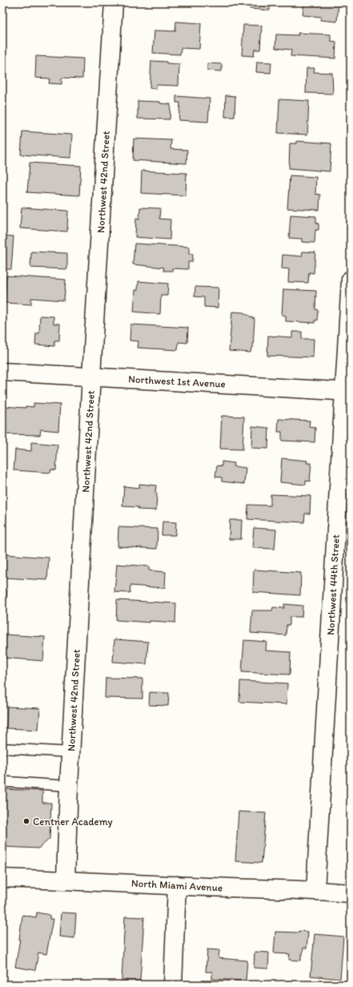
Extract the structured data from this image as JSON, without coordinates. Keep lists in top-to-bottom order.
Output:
{
  "streets": {
    "street": [
      "Northwest 42nd Street",
      "Northwest 1st Avenue",
      "Northwest 44th Street",
      "North Miami Avenue"
    ]
  },
  "crossings": [
    ["Northwest 42nd Street", "Northwest 1st Avenue"],
    ["Northwest 42nd Street", "North Miami Avenue"],
    ["Northwest 1st Avenue", "Northwest 44th Street"],
    ["Northwest 44th Street", "North Miami Avenue"]
  ],
  "places": ["Centner Academy"]
}
